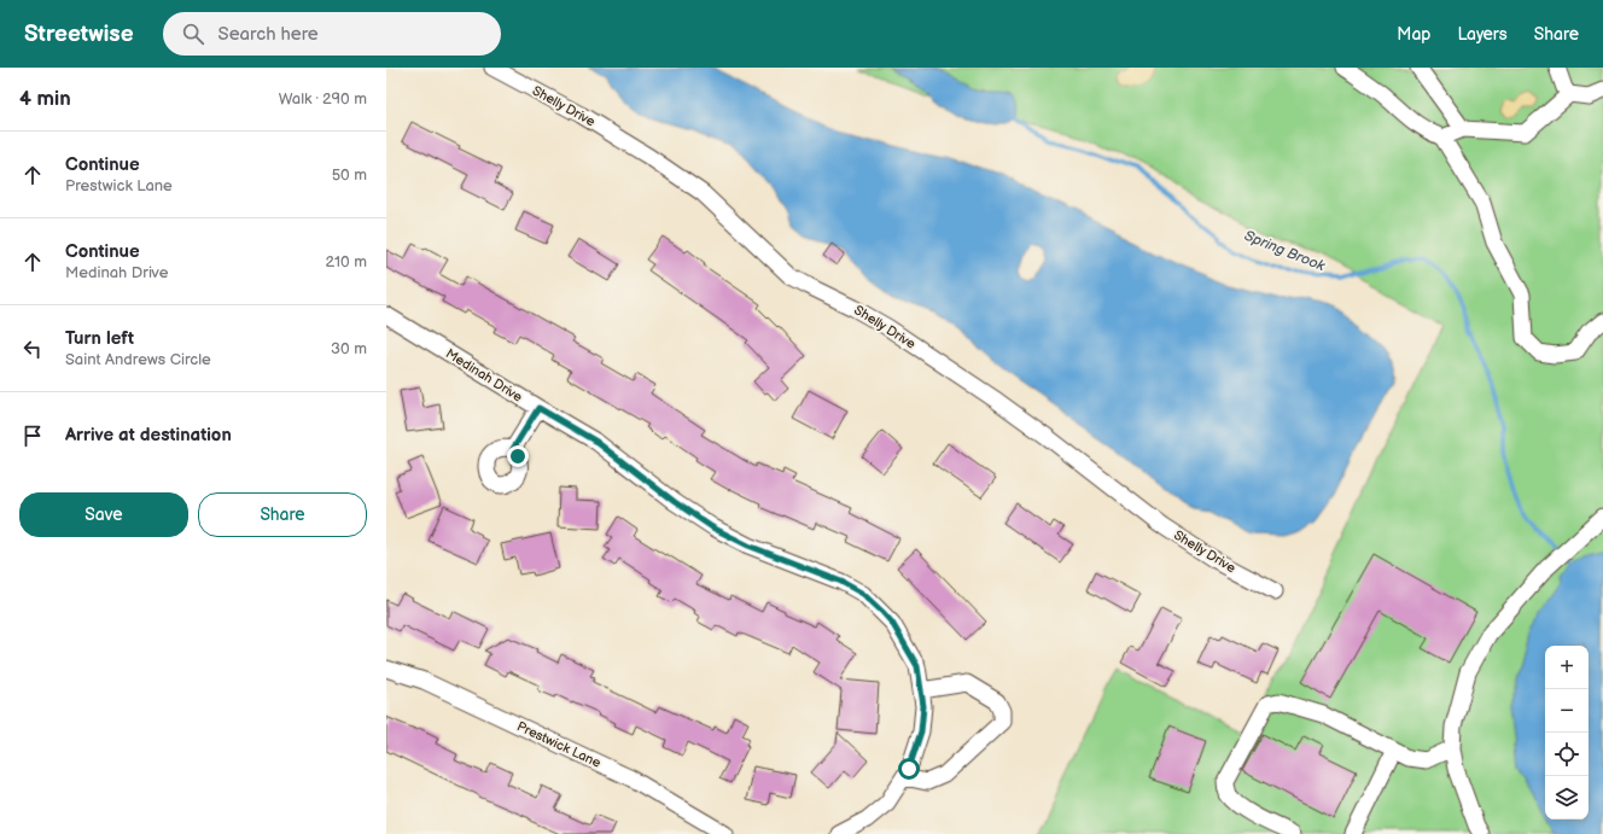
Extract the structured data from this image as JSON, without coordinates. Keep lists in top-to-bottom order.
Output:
{
  "streets": {
    "street": ["Shelly Drive", "Medinah Drive", "Prestwick Lane"]
  },
  "water": ["Spring Brook"],
  "page": {
    "header": "Streetwise",
    "search": "Search here",
    "nav": ["Map", "Layers", "Share"],
    "heading": ["4 min", "Walk · 290 m"],
    "list": [
      ["Continue", "Prestwick Lane", "50 m"],
      ["Continue", "Medinah Drive", "210 m"],
      ["Turn left", "Saint Andrews Circle", "30 m"],
      "Arrive at destination"
    ],
    "buttons": ["Save", "Share"],
    "map_buttons": ["+", "−"]
  }
}
